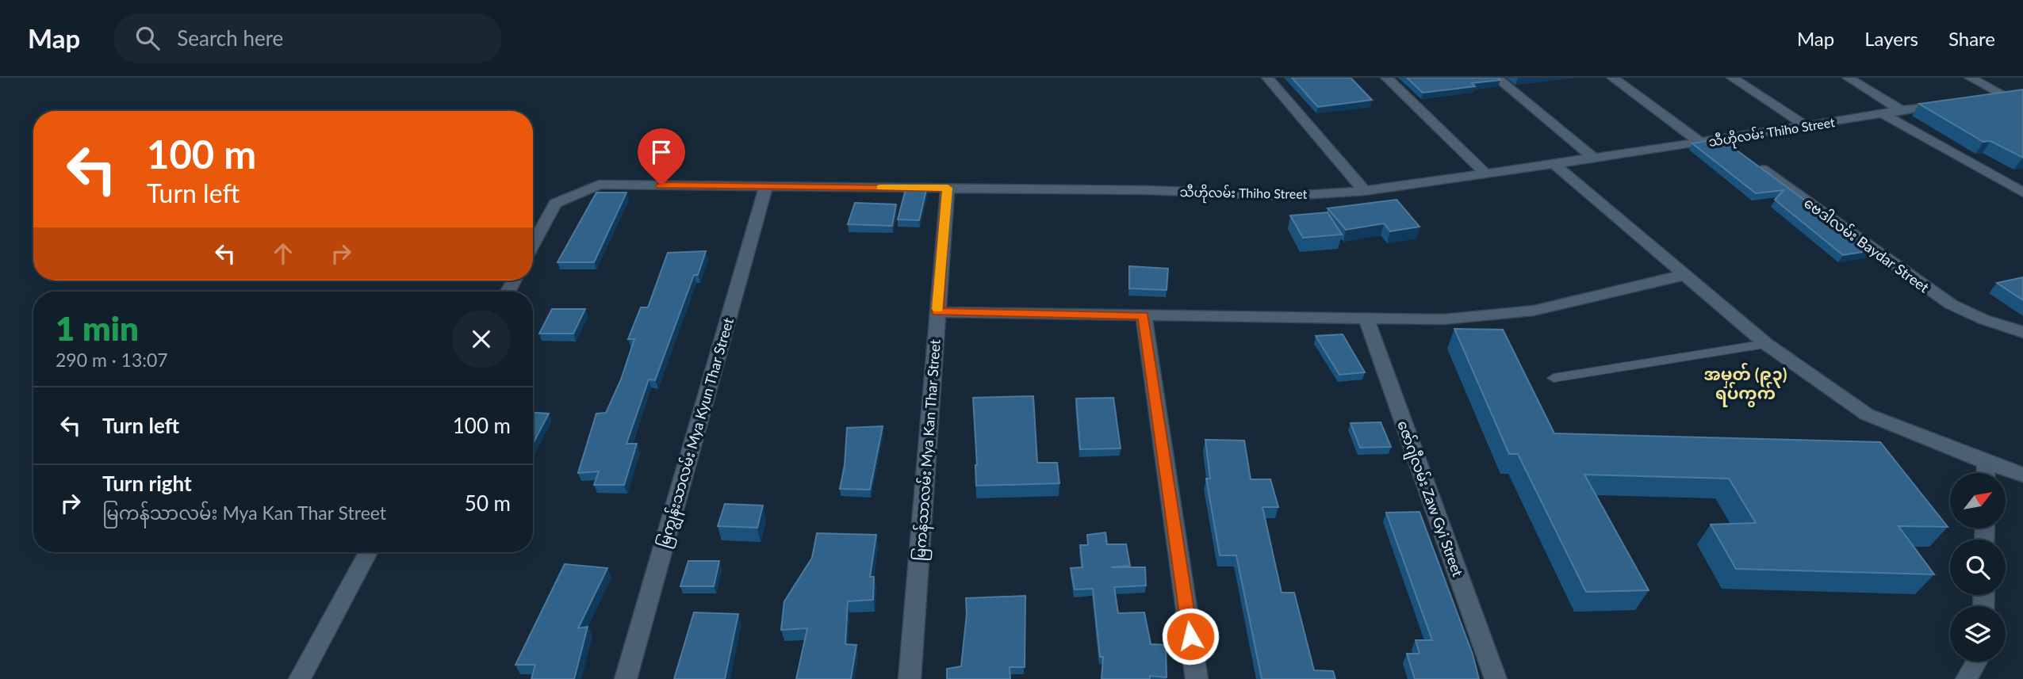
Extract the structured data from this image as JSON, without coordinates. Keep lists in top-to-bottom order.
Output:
{
  "streets": {
    "street": [
      "သီဟိုလမ်း Thiho Street",
      "ဗေဒါလမ်း Baydar Street",
      "မြကျွန်းသာလမ်း Mya Kyun Thar Street",
      "မြကန်သာလမ်း Mya Kan Thar Street",
      "ဇော်ဂျီလမ်း Zaw Gyi Street"
    ]
  },
  "crossings": [
    ["သီဟိုလမ်း Thiho Street", "ဗေဒါလမ်း Baydar Street"],
    ["သီဟိုလမ်း Thiho Street", "မြကျွန်းသာလမ်း Mya Kyun Thar Street"],
    ["သီဟိုလမ်း Thiho Street", "မြကန်သာလမ်း Mya Kan Thar Street"]
  ],
  "districts": ["အမှတ် (၉၃) ရပ်ကွက်"],
  "north": "top right",
  "page": {
    "header": "Map",
    "search": "Search here",
    "nav": ["Map", "Layers", "Share"],
    "turn": ["100 m", "Turn left"],
    "heading": ["1 min", "290 m · 13:07"],
    "list": [
      {
        "name": "Turn left",
        "value": "100 m"
      },
      {
        "name": "Turn right",
        "note": "မြကန်သာလမ်း Mya Kan Thar Street",
        "value": "50 m"
      }
    ]
  }
}
